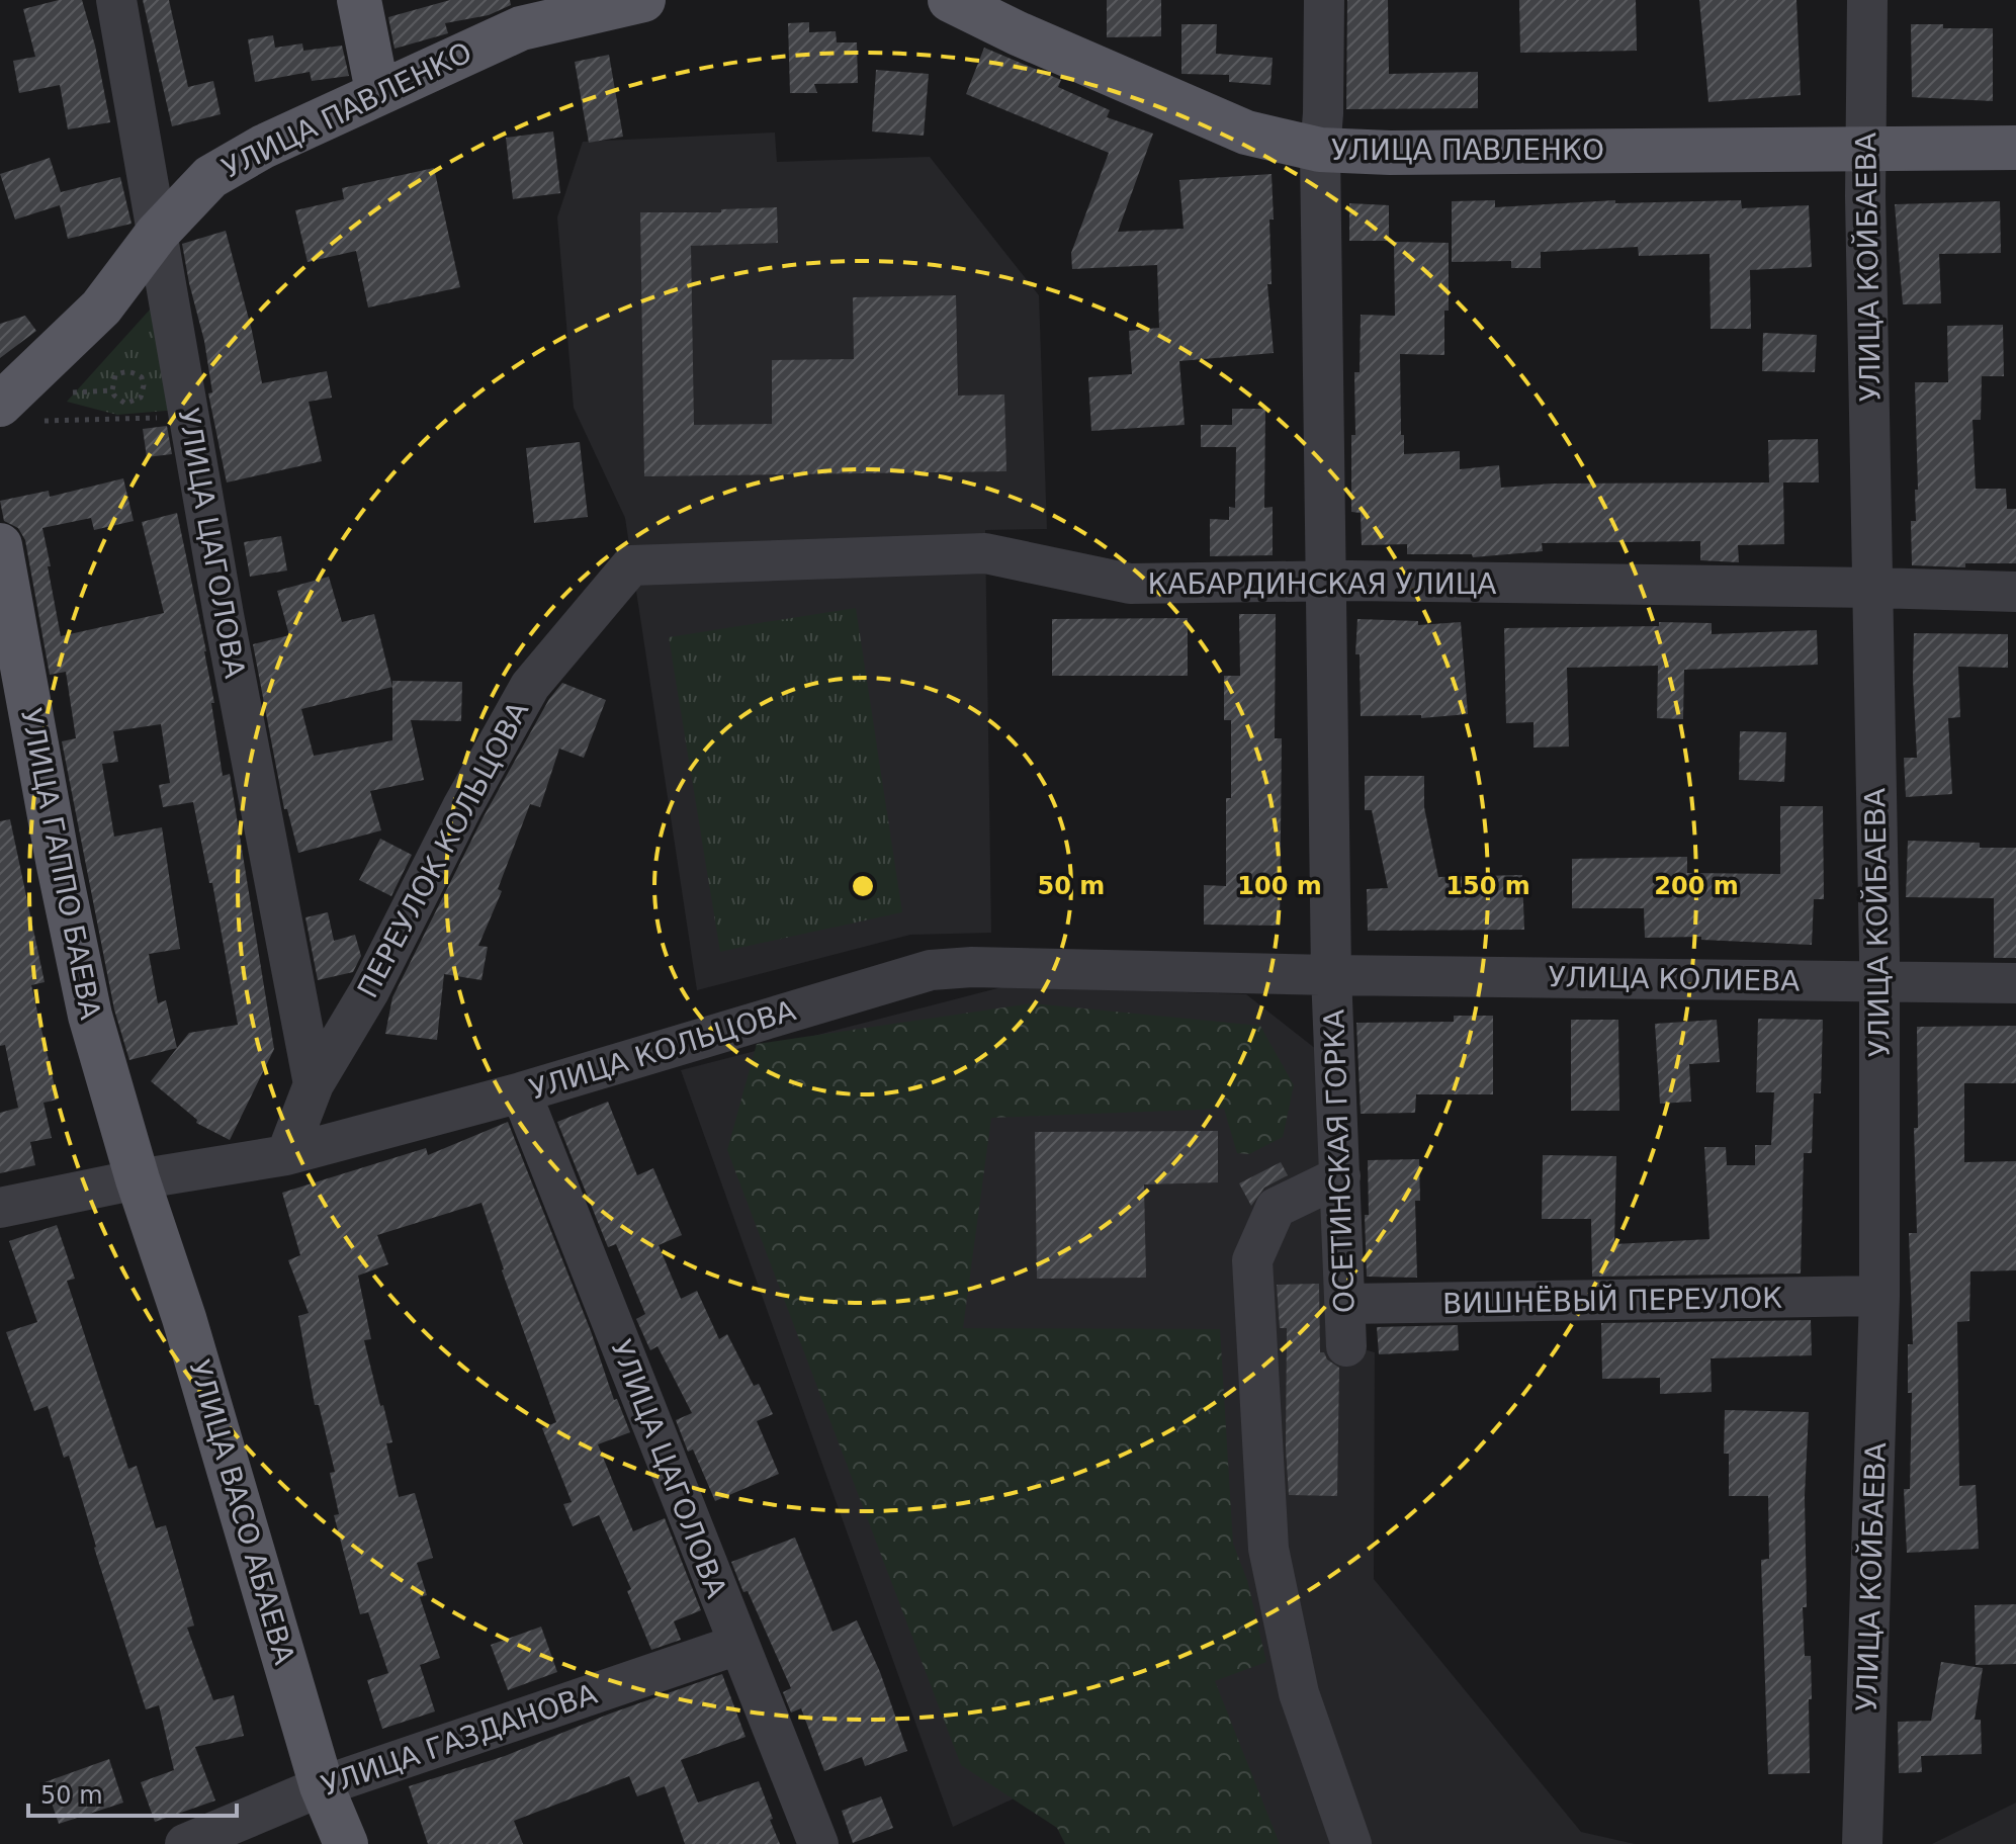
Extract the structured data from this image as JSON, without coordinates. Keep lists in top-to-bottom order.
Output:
{
  "streets": {
    "main road": ["УЛИЦА ПАВЛЕНКО", "УЛИЦА ГАППО БАЕВА", "УЛИЦА ВАСО АБАЕВА"],
    "street": [
      "УЛИЦА КОЙБАЕВА",
      "УЛИЦА ЦАГОЛОВА",
      "КАБАРДИНСКАЯ УЛИЦА",
      "ПЕРЕУЛОК КОЛЬЦОВА",
      "УЛИЦА КОЛИЕВА",
      "УЛИЦА КОЛЬЦОВА",
      "ОСЕТИНСКАЯ ГОРКА",
      "ВИШНЁВЫЙ ПЕРЕУЛОК",
      "УЛИЦА ГАЗДАНОВА"
    ]
  },
  "crossings": [
    ["УЛИЦА ПАВЛЕНКО", "УЛИЦА КОЙБАЕВА"],
    ["УЛИЦА ПАВЛЕНКО", "УЛИЦА ЦАГОЛОВА"],
    ["УЛИЦА ПАВЛЕНКО", "ОСЕТИНСКАЯ ГОРКА"],
    ["УЛИЦА КОЙБАЕВА", "КАБАРДИНСКАЯ УЛИЦА"],
    ["УЛИЦА КОЙБАЕВА", "УЛИЦА КОЛИЕВА"],
    ["УЛИЦА КОЙБАЕВА", "ВИШНЁВЫЙ ПЕРЕУЛОК"],
    ["УЛИЦА ЦАГОЛОВА", "ПЕРЕУЛОК КОЛЬЦОВА"],
    ["УЛИЦА ЦАГОЛОВА", "УЛИЦА КОЛЬЦОВА"],
    ["УЛИЦА ЦАГОЛОВА", "УЛИЦА ГАЗДАНОВА"],
    ["КАБАРДИНСКАЯ УЛИЦА", "ПЕРЕУЛОК КОЛЬЦОВА"],
    ["КАБАРДИНСКАЯ УЛИЦА", "ОСЕТИНСКАЯ ГОРКА"],
    ["ПЕРЕУЛОК КОЛЬЦОВА", "УЛИЦА КОЛЬЦОВА"],
    ["УЛИЦА ГАППО БАЕВА", "УЛИЦА КОЛЬЦОВА"],
    ["УЛИЦА ГАППО БАЕВА", "УЛИЦА ВАСО АБАЕВА"],
    ["УЛИЦА КОЛИЕВА", "УЛИЦА КОЛЬЦОВА"],
    ["УЛИЦА КОЛИЕВА", "ОСЕТИНСКАЯ ГОРКА"],
    ["УЛИЦА КОЛЬЦОВА", "ОСЕТИНСКАЯ ГОРКА"],
    ["УЛИЦА КОЛЬЦОВА", "УЛИЦА ВАСО АБАЕВА"],
    ["ОСЕТИНСКАЯ ГОРКА", "ВИШНЁВЫЙ ПЕРЕУЛОК"],
    ["УЛИЦА ВАСО АБАЕВА", "УЛИЦА ГАЗДАНОВА"]
  ],
  "scale_bar": "50 m",
  "rings": [
    "50 m",
    "100 m",
    "150 m",
    "200 m"
  ]
}
